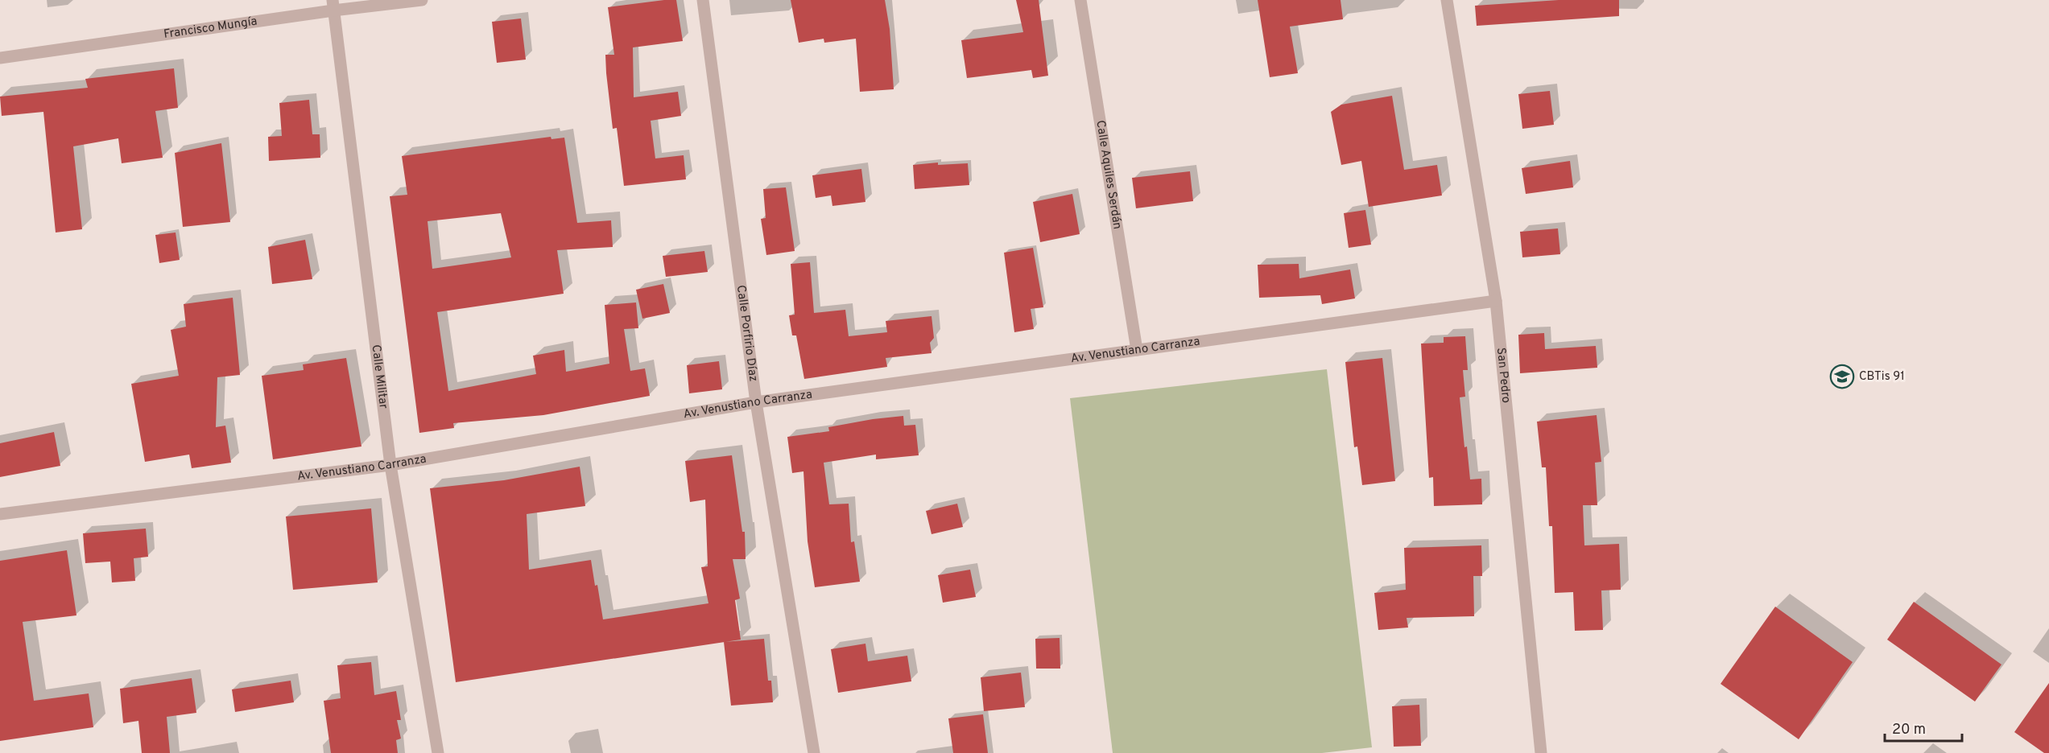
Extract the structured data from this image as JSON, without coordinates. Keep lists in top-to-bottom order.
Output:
{
  "streets": {
    "street": [
      "Francisco Mungía",
      "Calle Aquiles Serdán",
      "Calle Porfirio Díaz",
      "Av. Venustiano Carranza",
      "San Pedro",
      "Calle Militar"
    ]
  },
  "crossings": [
    ["Francisco Mungía", "Calle Militar"],
    ["Calle Aquiles Serdán", "Av. Venustiano Carranza"],
    ["Calle Porfirio Díaz", "Av. Venustiano Carranza"],
    ["Av. Venustiano Carranza", "San Pedro"],
    ["Av. Venustiano Carranza", "Calle Militar"]
  ],
  "places": {
    "school or university": ["CBTis 91"]
  },
  "scale_bar": "20 m"
}
